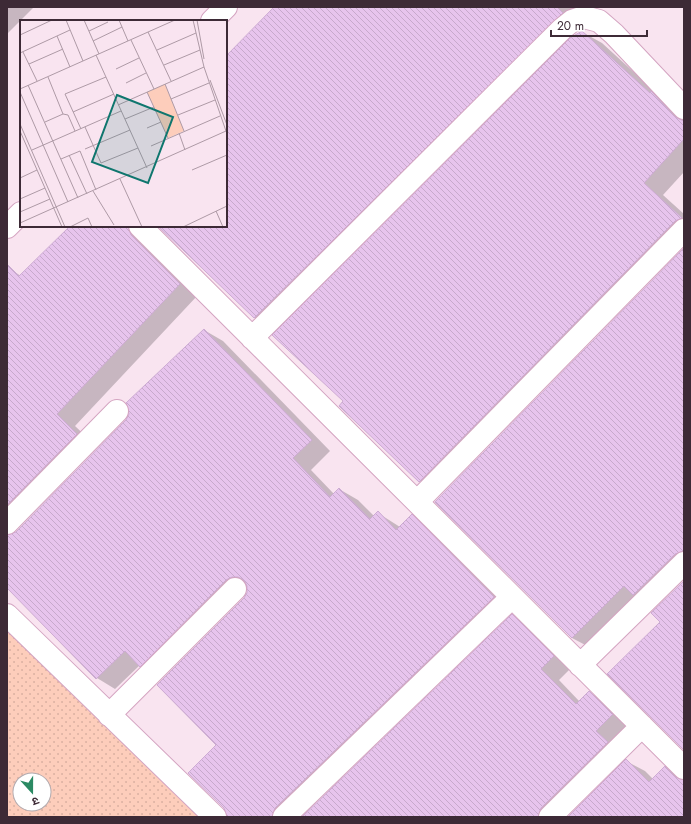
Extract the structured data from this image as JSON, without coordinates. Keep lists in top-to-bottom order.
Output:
{
  "scale_bar": "20 m",
  "north": "bottom"
}
